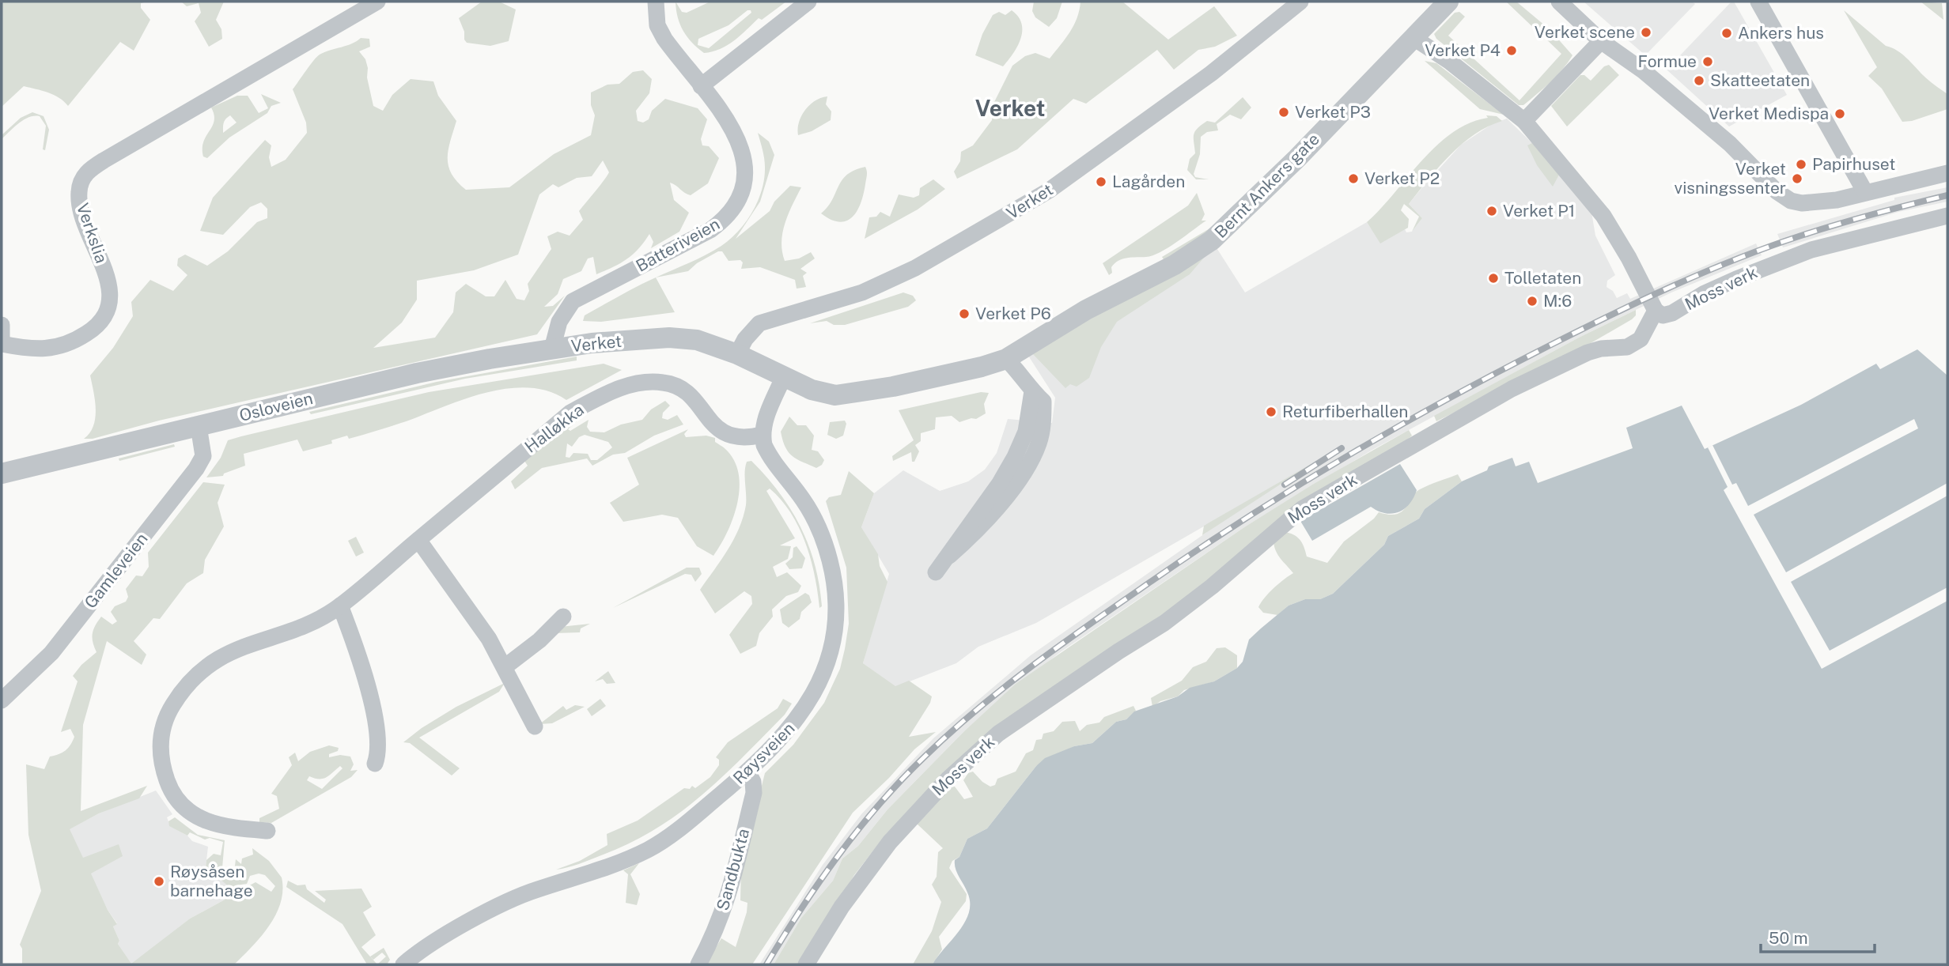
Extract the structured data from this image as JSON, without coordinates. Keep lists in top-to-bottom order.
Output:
{
  "streets": {
    "street": [
      "Bernt Ankers gate",
      "Verket",
      "Verkslia",
      "Batteriveien",
      "Moss verk",
      "Osloveien",
      "Halløkka",
      "Gamleveien",
      "Røysveien",
      "Sandbukta"
    ]
  },
  "crossings": [
    ["Bernt Ankers gate", "Verket"],
    ["Verket", "Batteriveien"],
    ["Verket", "Osloveien"],
    ["Batteriveien", "Osloveien"],
    ["Osloveien", "Gamleveien"],
    ["Halløkka", "Røysveien"],
    ["Røysveien", "Sandbukta"]
  ],
  "districts": ["Verket"],
  "places": [
    "Verket scene",
    "Ankers hus",
    "Verket P4",
    "Formue",
    "Skatteetaten",
    "Verket P3",
    "Verket Medispa",
    "Papirhuset",
    "Verket P2",
    "Verket visningssenter",
    "Lagården",
    "Verket P1",
    "Tolletaten",
    "M:6",
    "Verket P6",
    "Returfiberhallen",
    "Røysåsen barnehage"
  ],
  "scale_bar": "50 m"
}
